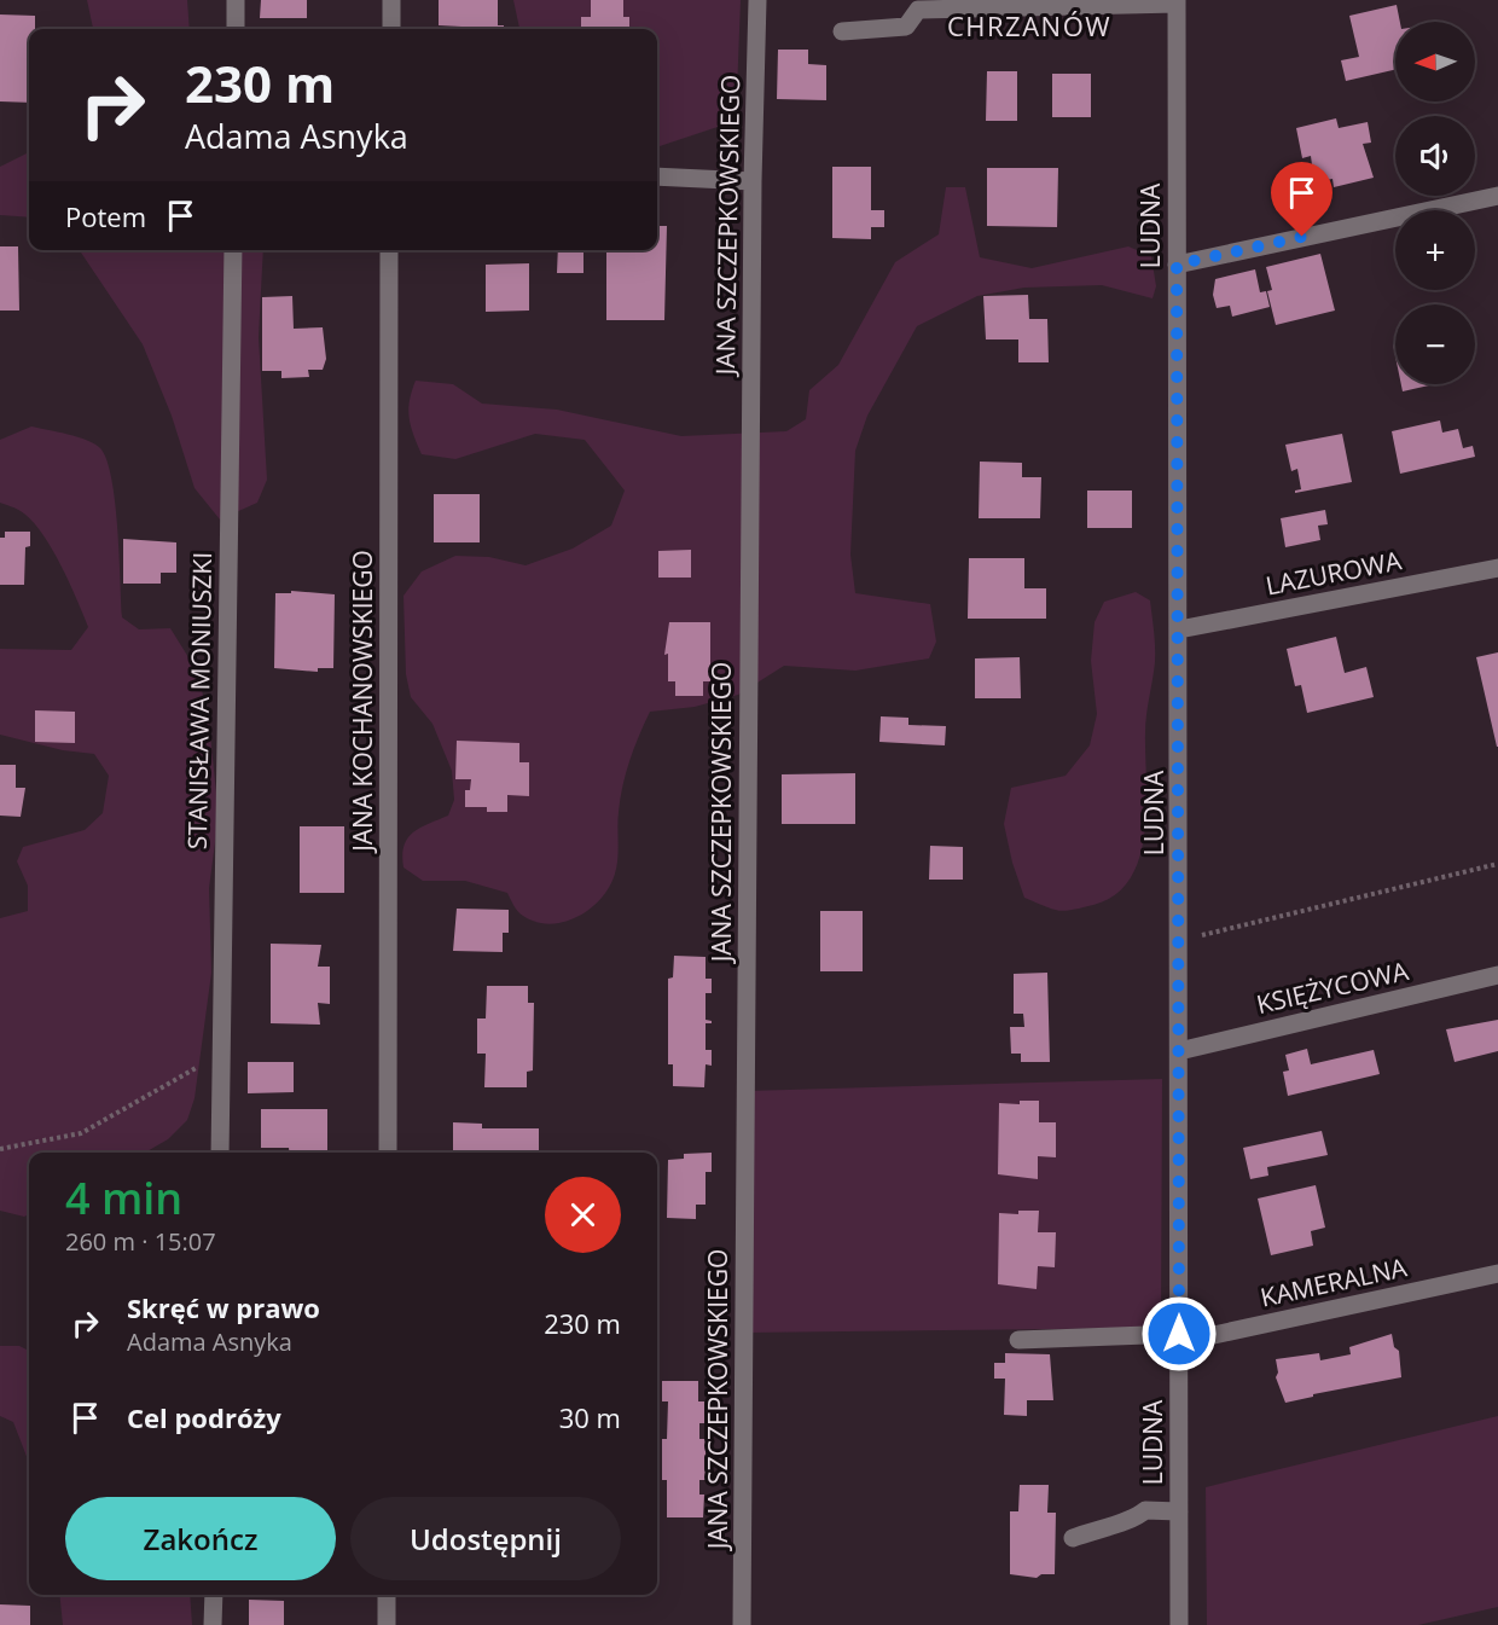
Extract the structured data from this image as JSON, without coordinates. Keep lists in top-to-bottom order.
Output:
{
  "streets": {
    "street": [
      "JANA SZCZEPKOWSKIEGO",
      "LUDNA",
      "LAZUROWA",
      "STANISŁAWA MONIUSZKI",
      "JANA KOCHANOWSKIEGO",
      "KSIĘŻYCOWA",
      "KAMERALNA"
    ]
  },
  "crossings": [
    ["LUDNA", "LAZUROWA"],
    ["LUDNA", "KSIĘŻYCOWA"],
    ["LUDNA", "KAMERALNA"]
  ],
  "districts": ["CHRZANÓW"],
  "north": "left",
  "page": {
    "map_buttons": ["+", "−"],
    "turn": ["230 m", "Adama Asnyka"],
    "then": "Potem",
    "heading": ["4 min", "260 m · 15:07"],
    "list": [
      {
        "name": "Skręć w prawo",
        "note": "Adama Asnyka",
        "value": "230 m"
      },
      {
        "name": "Cel podróży",
        "value": "30 m"
      }
    ],
    "buttons": ["Zakończ", "Udostępnij"]
  }
}
